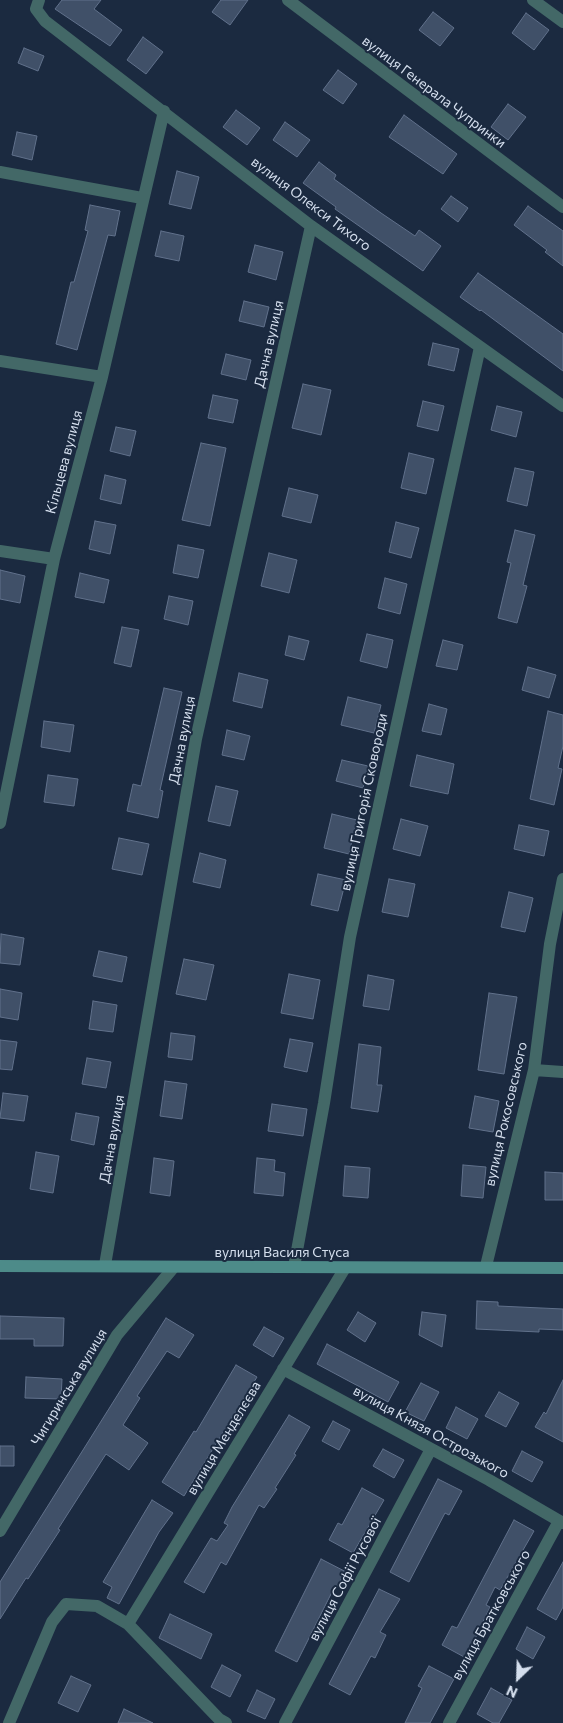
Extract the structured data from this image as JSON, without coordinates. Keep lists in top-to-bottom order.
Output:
{
  "streets": {
    "street": [
      "вулиця Генерала Чупринки",
      "вулиця Олекси Тихого",
      "Дачна вулиця",
      "Кільцева вулиця",
      "вулиця Григорія Сковороди",
      "вулиця Рокосовського",
      "вулиця Василя Стуса",
      "Чигиринська вулиця",
      "вулиця Князя Острозького",
      "вулиця Менделєєва",
      "вулиця Софії Русової",
      "вулиця Братковського"
    ]
  },
  "crossings": [
    ["вулиця Олекси Тихого", "Дачна вулиця"],
    ["вулиця Олекси Тихого", "Кільцева вулиця"],
    ["вулиця Олекси Тихого", "вулиця Григорія Сковороди"],
    ["Дачна вулиця", "вулиця Василя Стуса"],
    ["вулиця Григорія Сковороди", "вулиця Василя Стуса"],
    ["вулиця Рокосовського", "вулиця Василя Стуса"],
    ["вулиця Василя Стуса", "Чигиринська вулиця"],
    ["вулиця Василя Стуса", "вулиця Менделєєва"],
    ["вулиця Князя Острозького", "вулиця Менделєєва"],
    ["вулиця Князя Острозького", "вулиця Софії Русової"],
    ["вулиця Князя Острозького", "вулиця Братковського"]
  ],
  "north": "bottom left"
}
